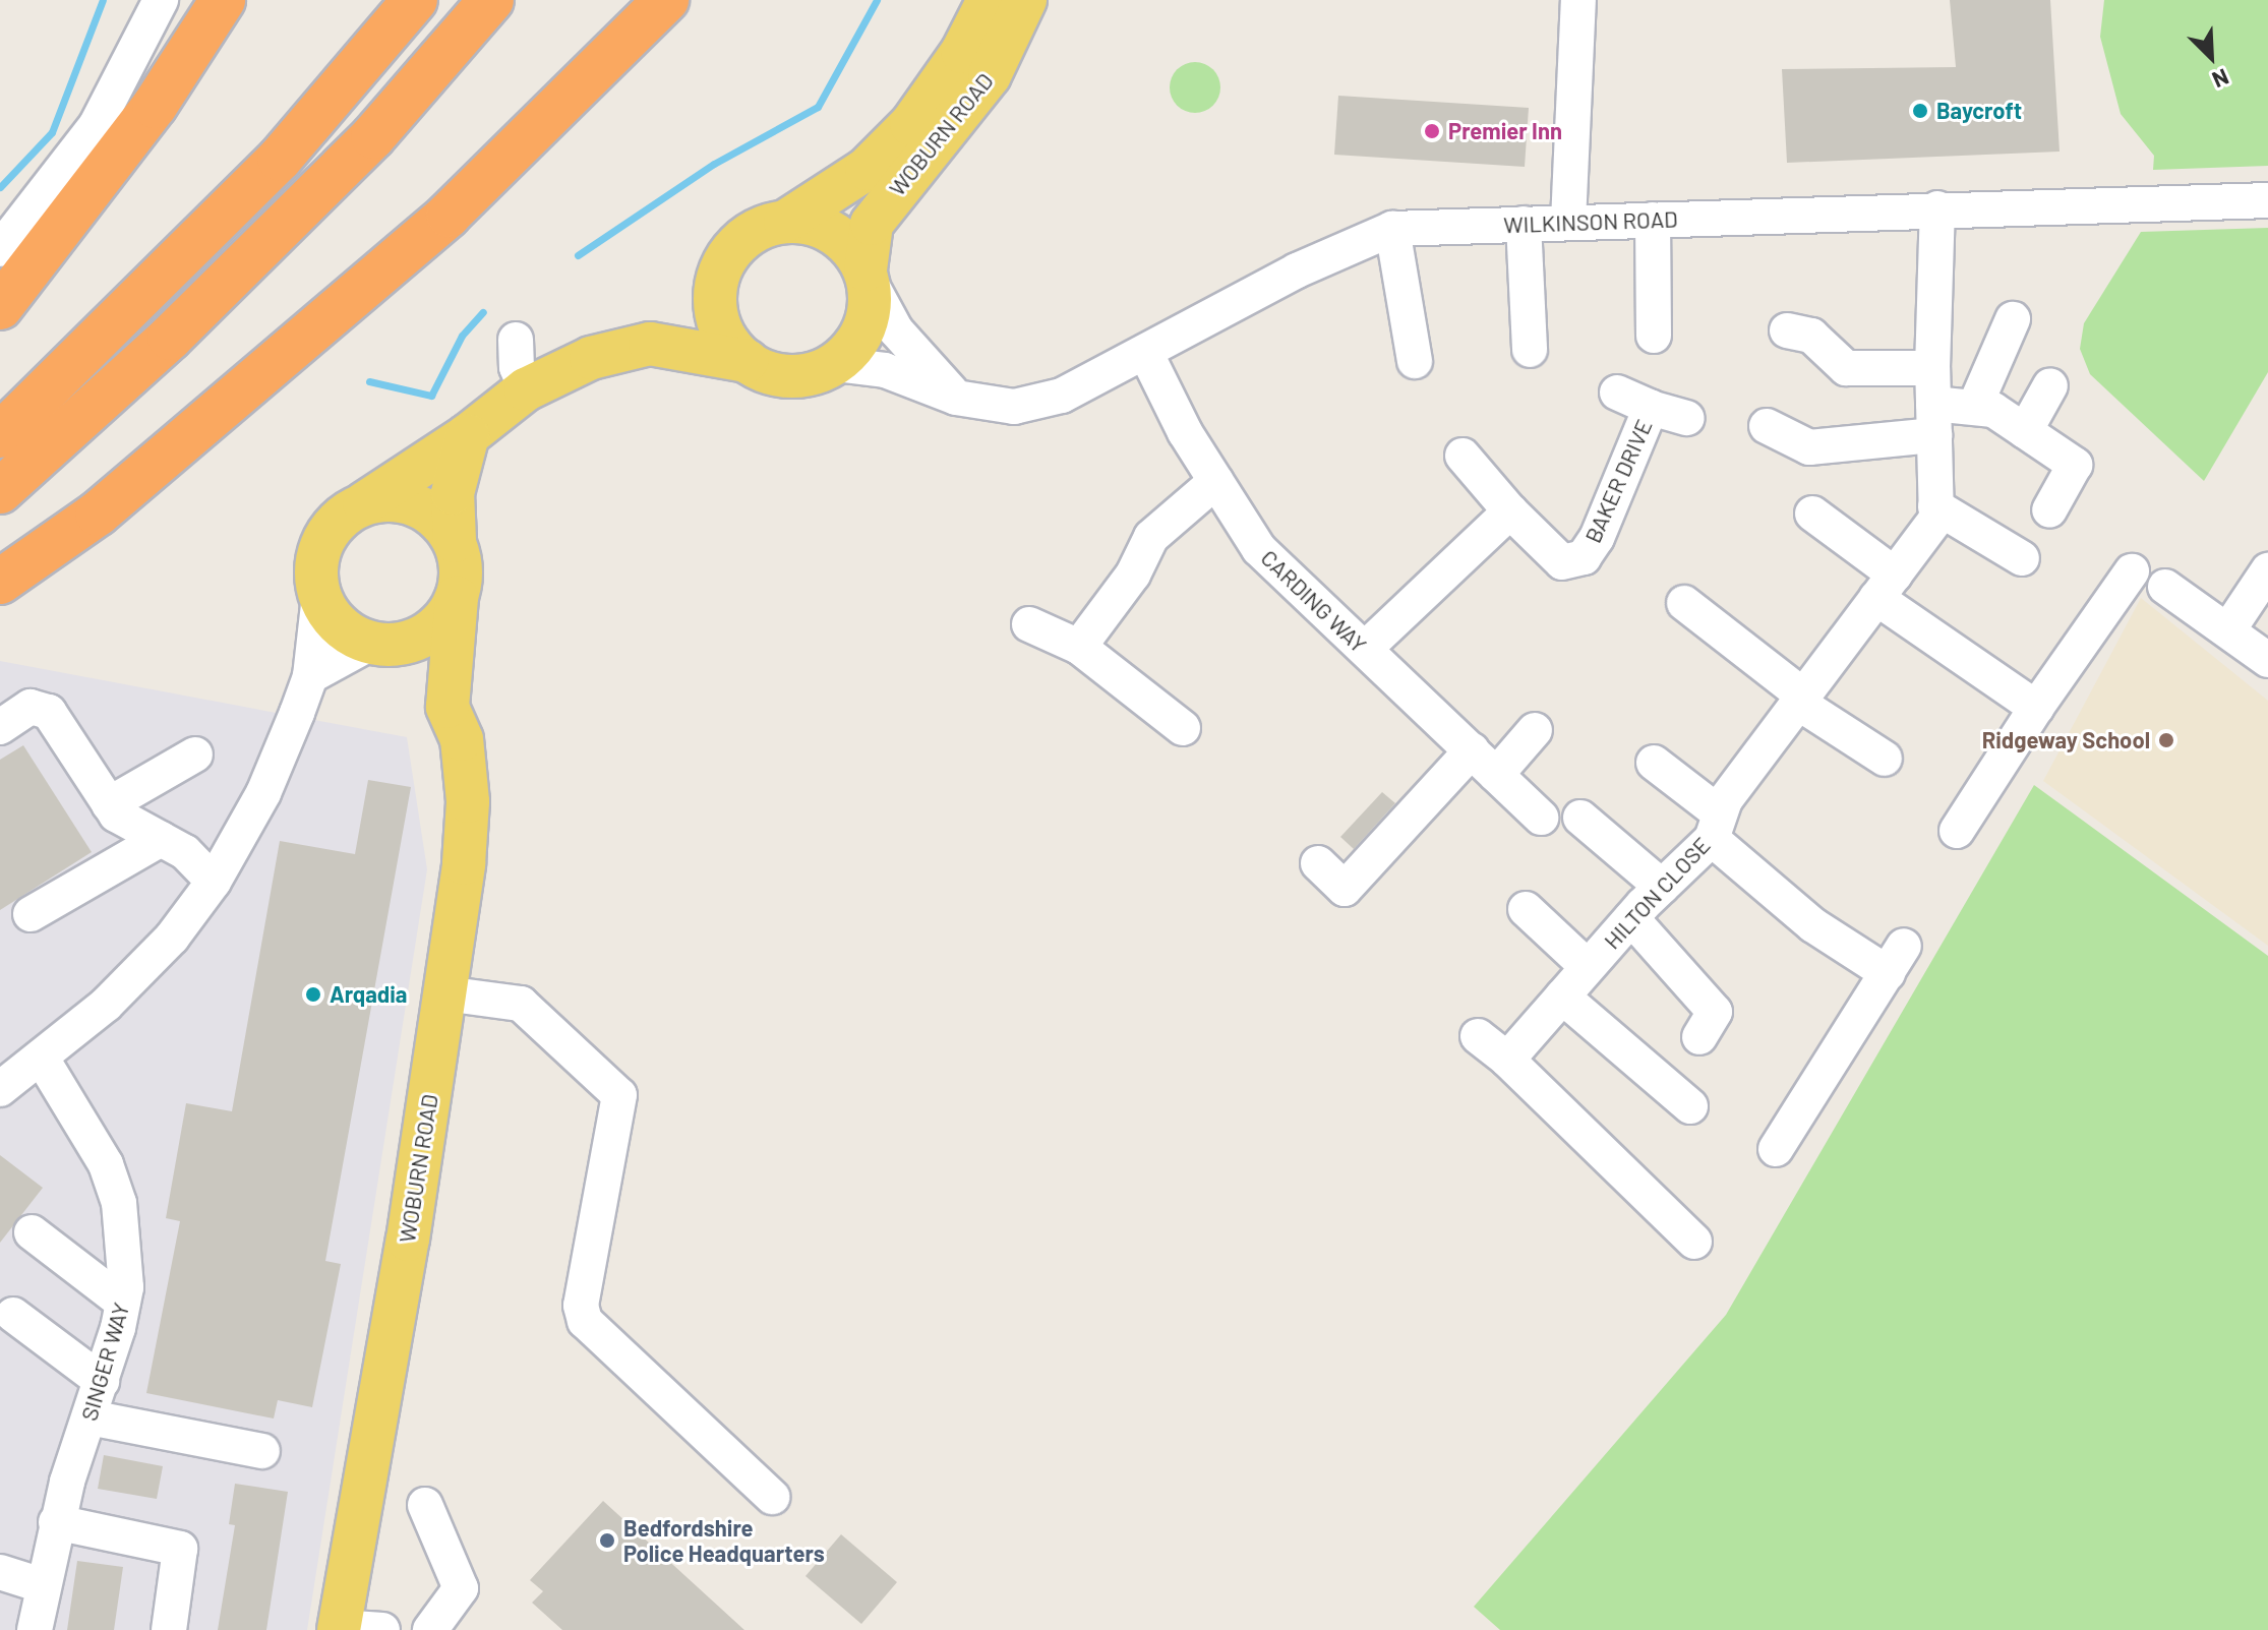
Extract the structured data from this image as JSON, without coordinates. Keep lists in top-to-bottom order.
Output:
{
  "streets": {
    "main road": ["WOBURN ROAD"],
    "street": [
      "WILKINSON ROAD",
      "BAKER DRIVE",
      "CARDING WAY",
      "HILTON CLOSE",
      "SINGER WAY"
    ]
  },
  "crossings": [
    ["WOBURN ROAD", "WILKINSON ROAD"],
    ["WILKINSON ROAD", "CARDING WAY"],
    ["WILKINSON ROAD", "HILTON CLOSE"]
  ],
  "places": [
    "Baycroft",
    "Premier Inn",
    "Ridgeway School",
    "Arqadia",
    "Bedfordshire Police Headquarters"
  ],
  "north": "bottom right"
}
